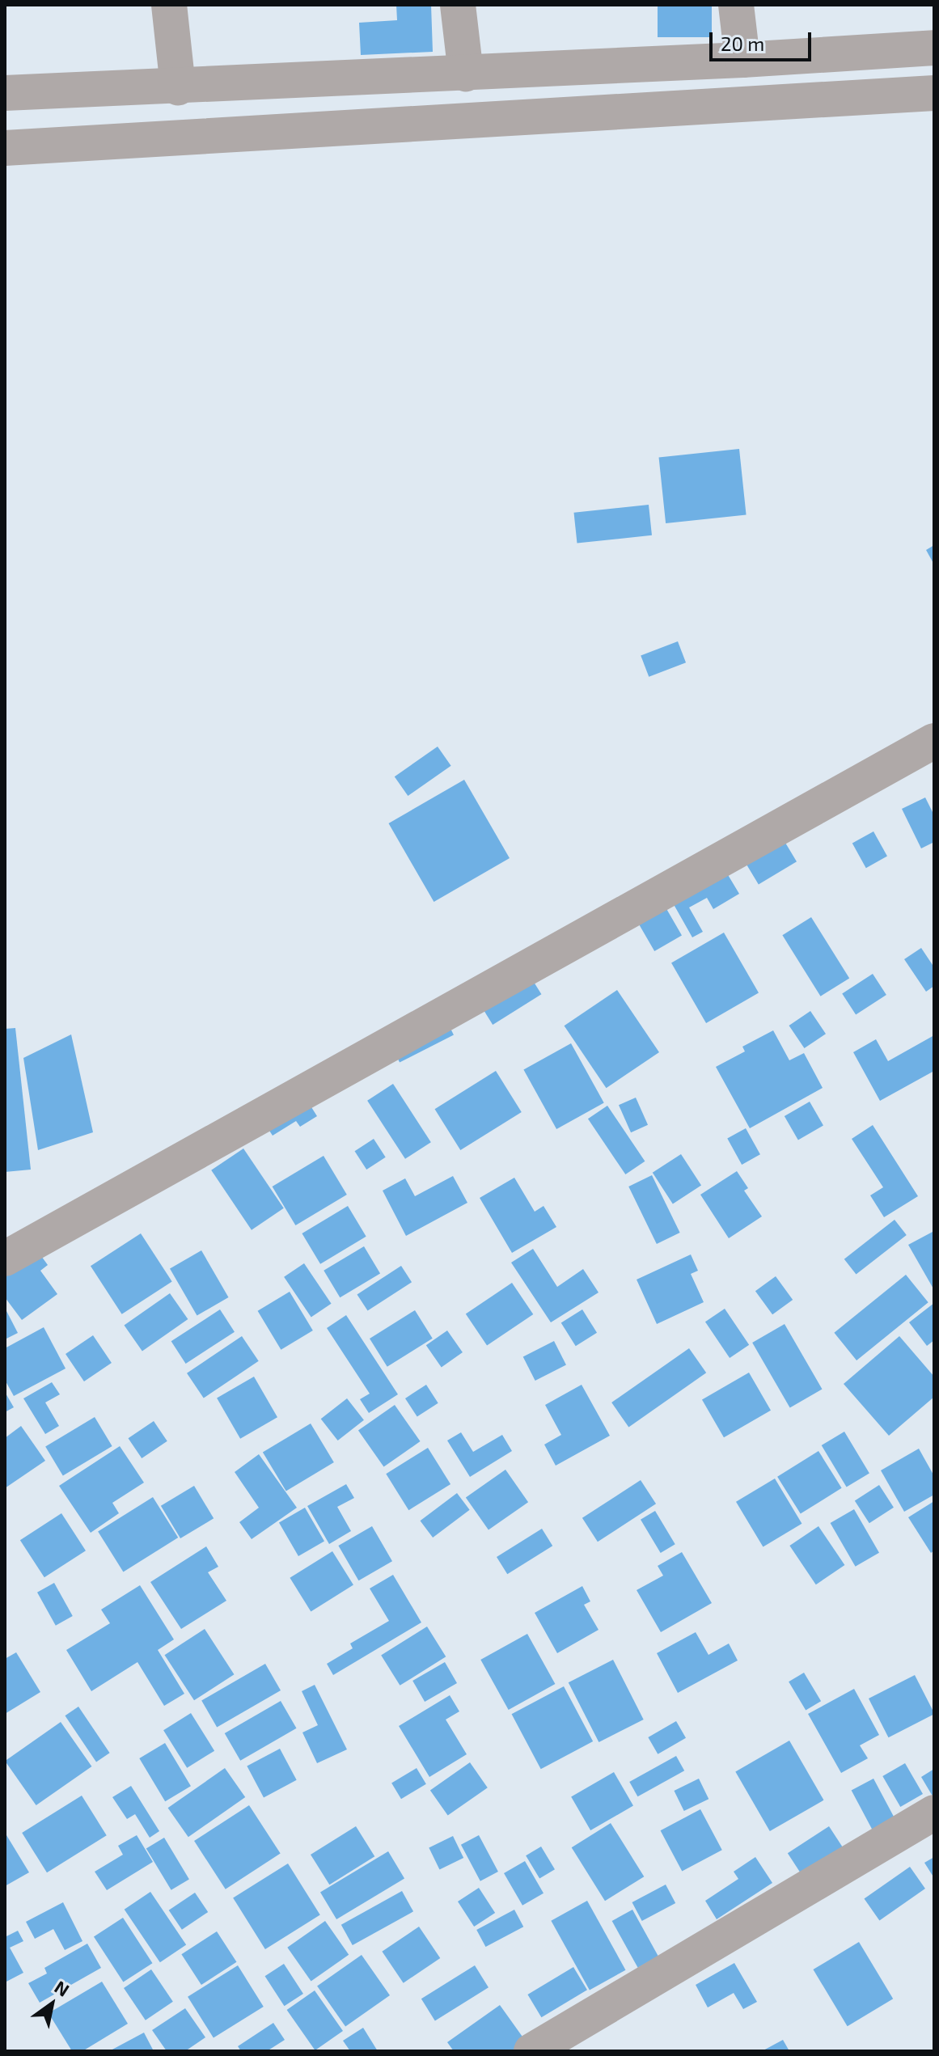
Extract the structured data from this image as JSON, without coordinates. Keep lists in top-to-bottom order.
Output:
{
  "scale_bar": "20 m",
  "north": "top right"
}
